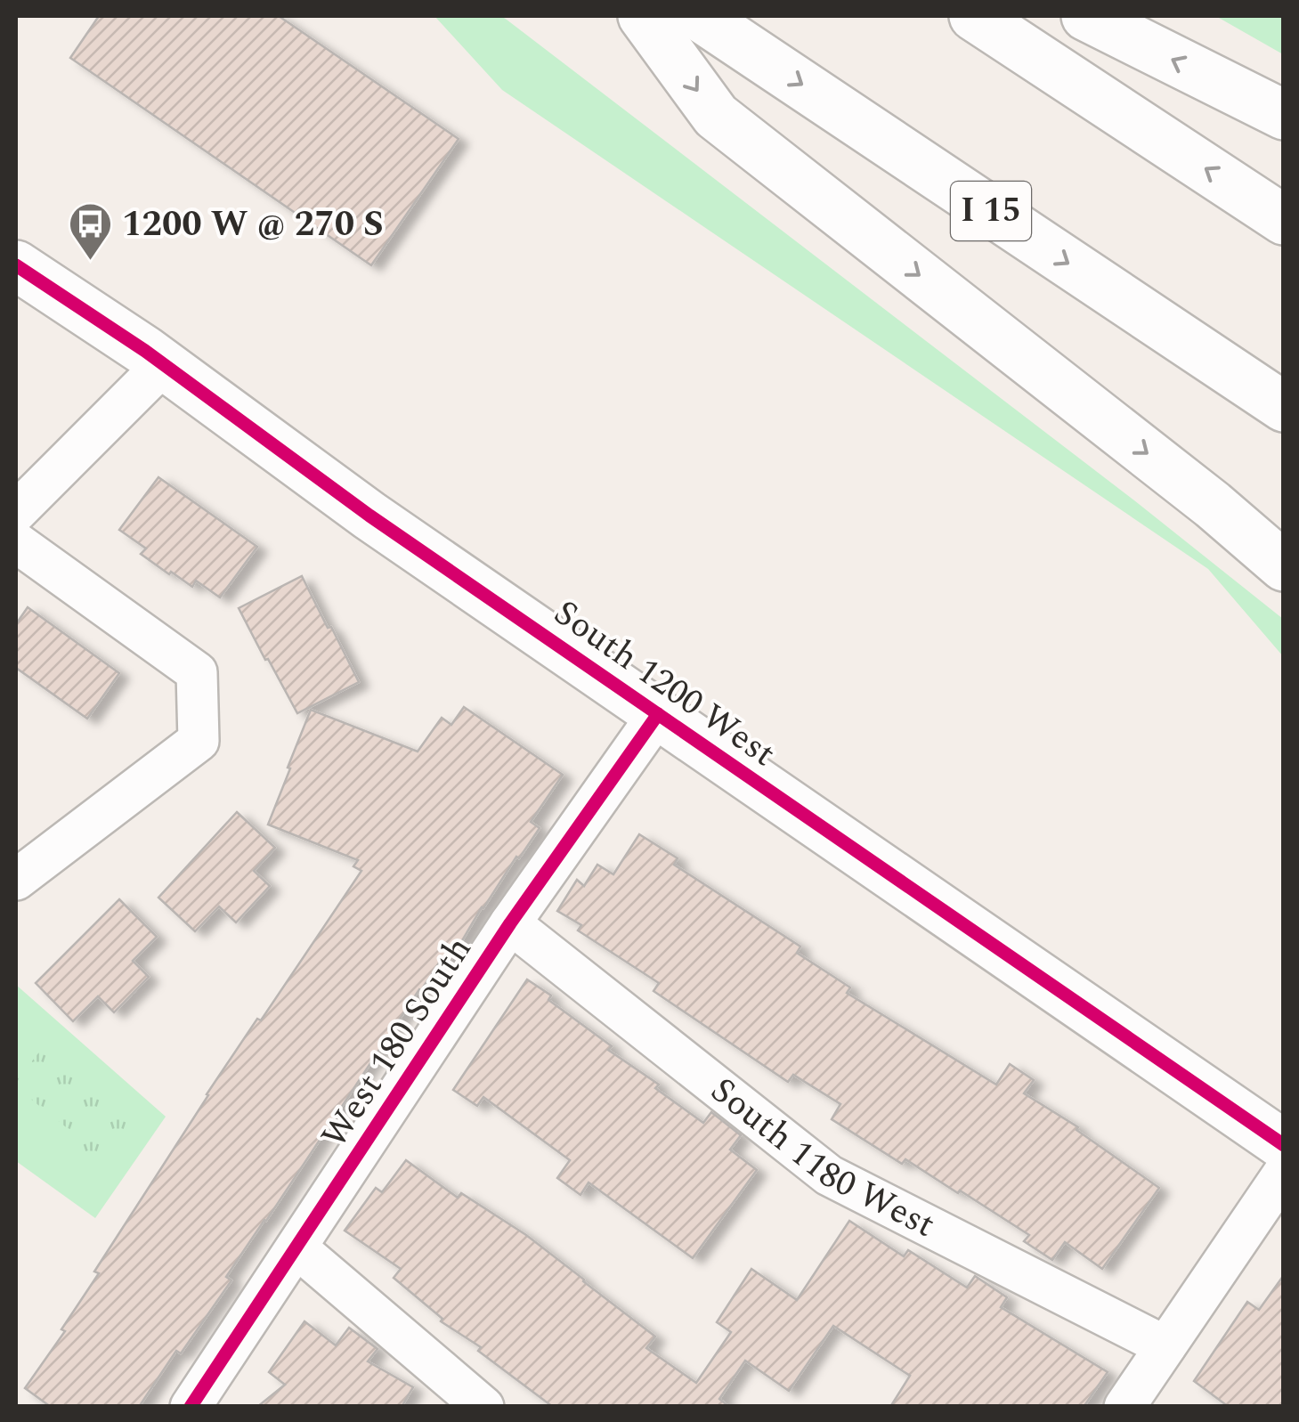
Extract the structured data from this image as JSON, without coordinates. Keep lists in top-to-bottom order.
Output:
{
  "streets": {
    "main road": ["I 15", "South 1200 West"],
    "street": ["West 180 South", "South 1180 West"]
  },
  "crossings": [
    ["South 1200 West", "West 180 South"],
    ["West 180 South", "South 1180 West"]
  ],
  "places": {
    "bus stop": ["1200 W @ 270 S"]
  }
}
